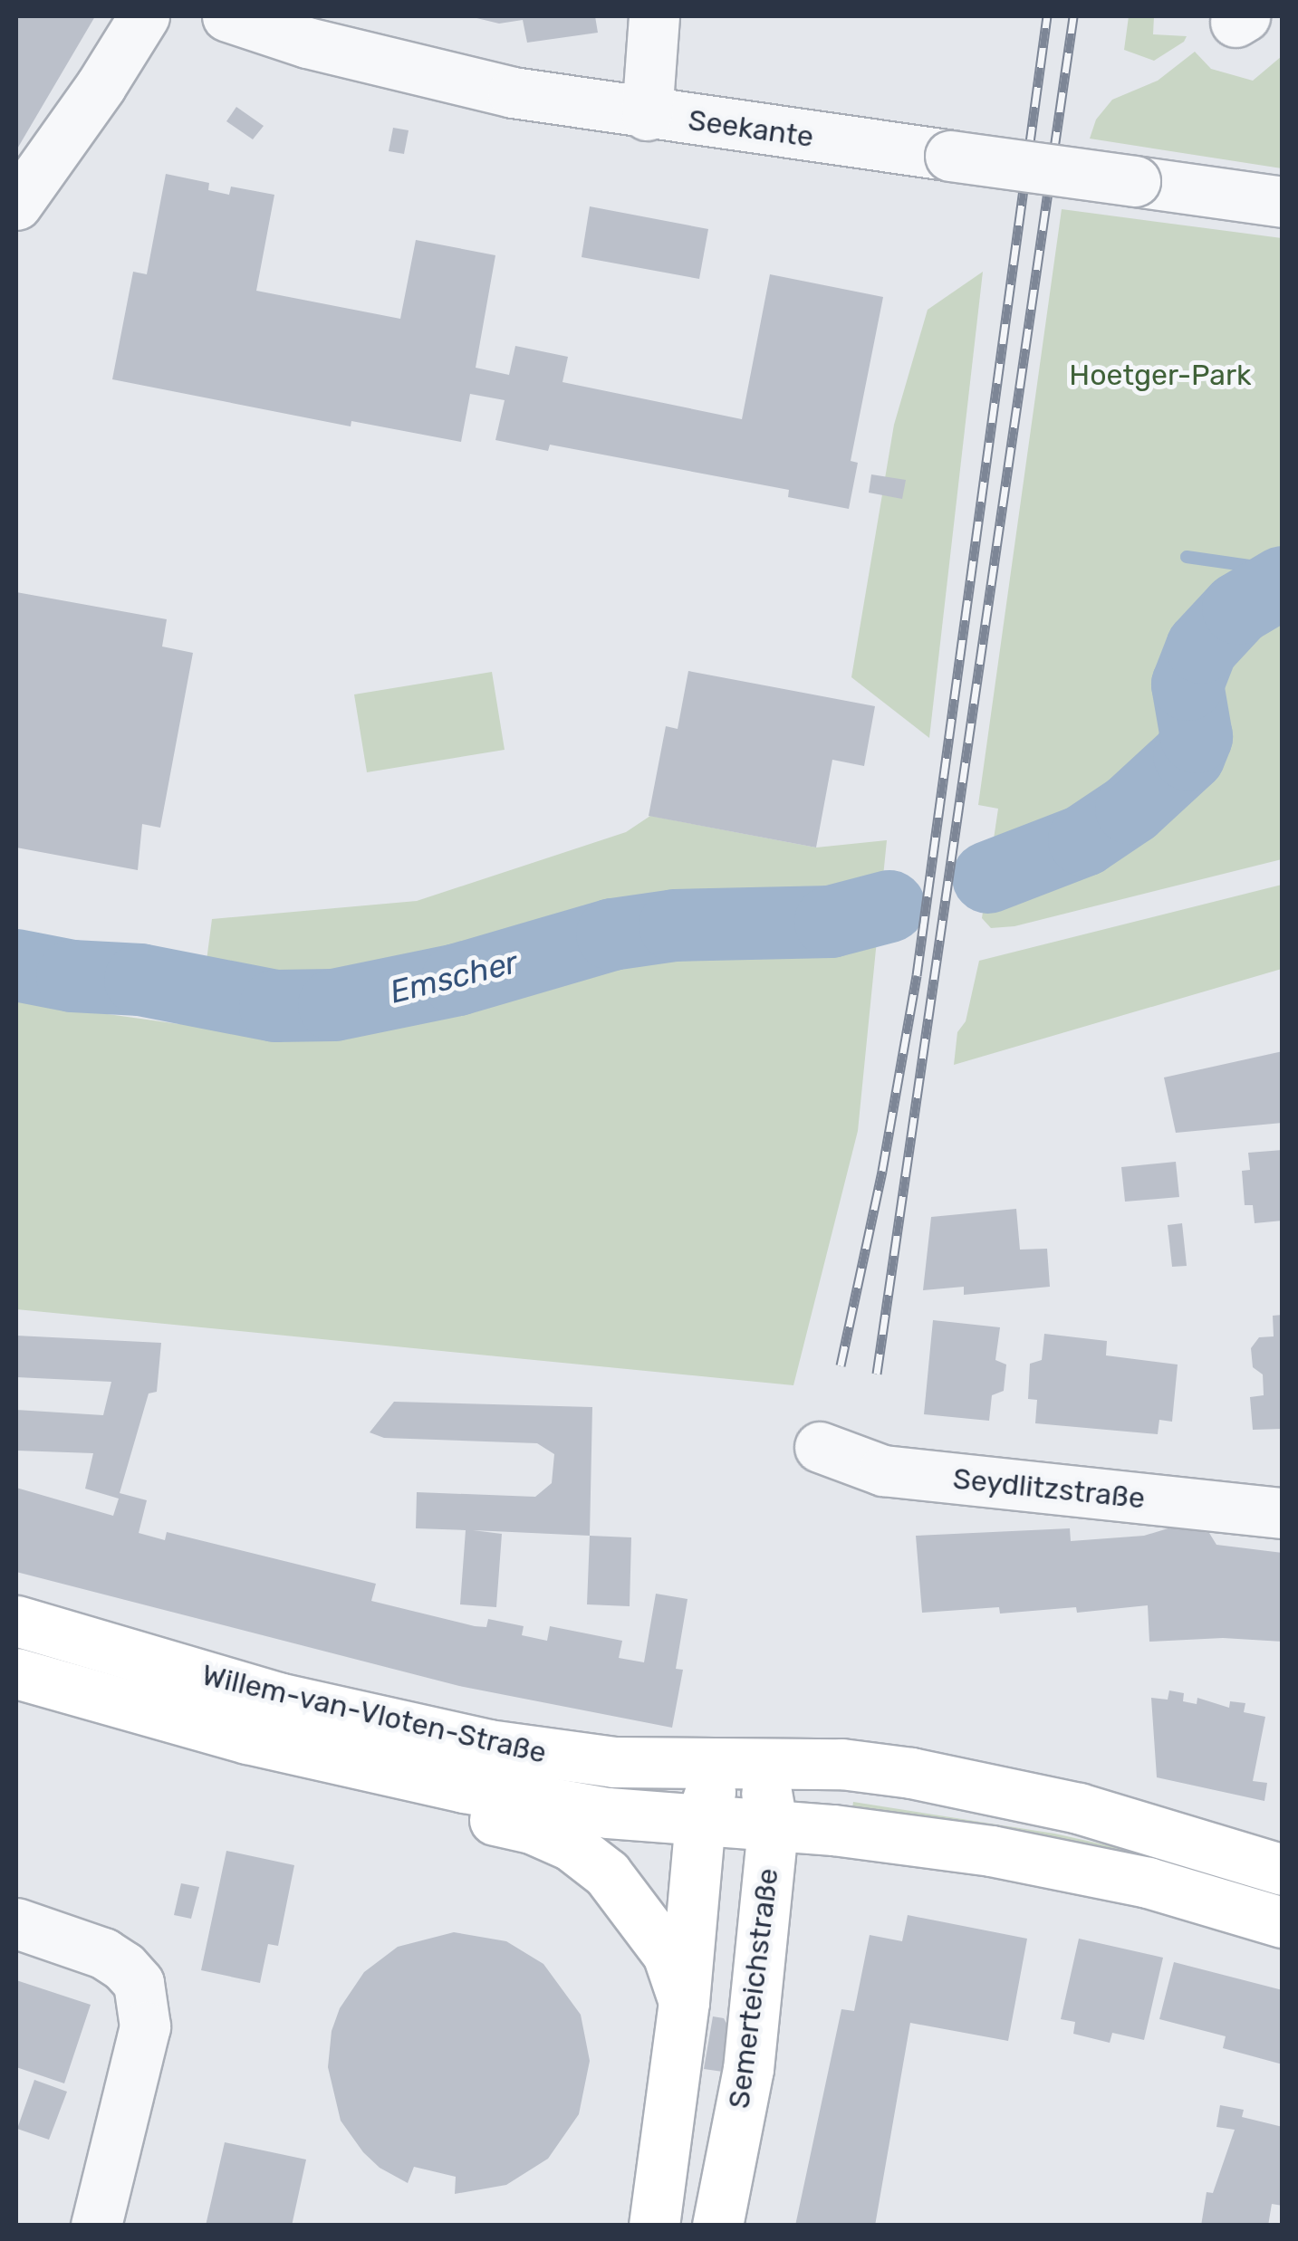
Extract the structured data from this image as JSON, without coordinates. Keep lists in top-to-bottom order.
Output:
{
  "streets": {
    "main road": ["Willem-van-Vloten-Straße", "Semerteichstraße"],
    "street": ["Seekante", "Seydlitzstraße"]
  },
  "crossings": [
    ["Willem-van-Vloten-Straße", "Semerteichstraße"]
  ],
  "water": ["Emscher"],
  "parks": ["Hoetger-Park"]
}
